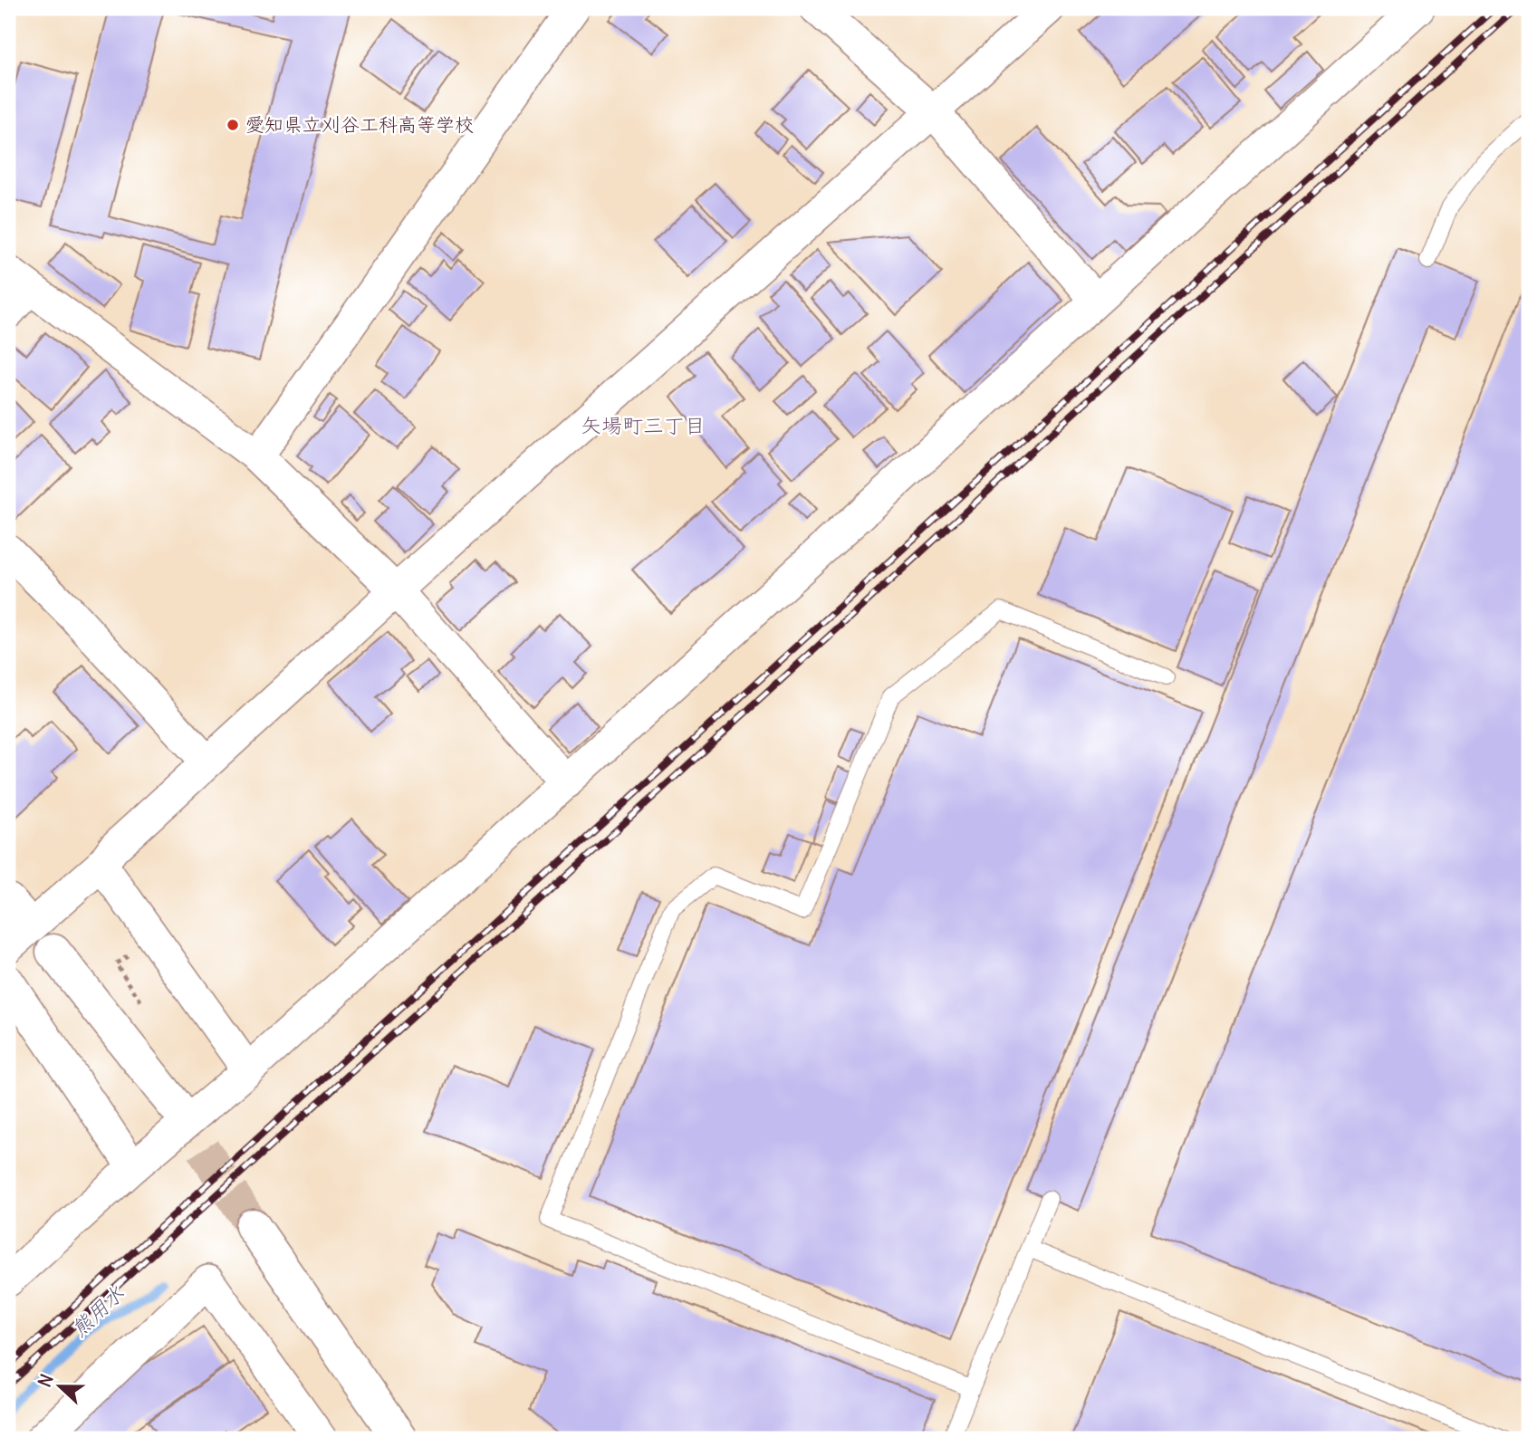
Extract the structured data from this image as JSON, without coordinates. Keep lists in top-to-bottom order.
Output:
{
  "districts": ["矢場町三丁目"],
  "water": ["熊用水"],
  "places": ["愛知県立刈谷工科高等学校"],
  "north": "left"
}
